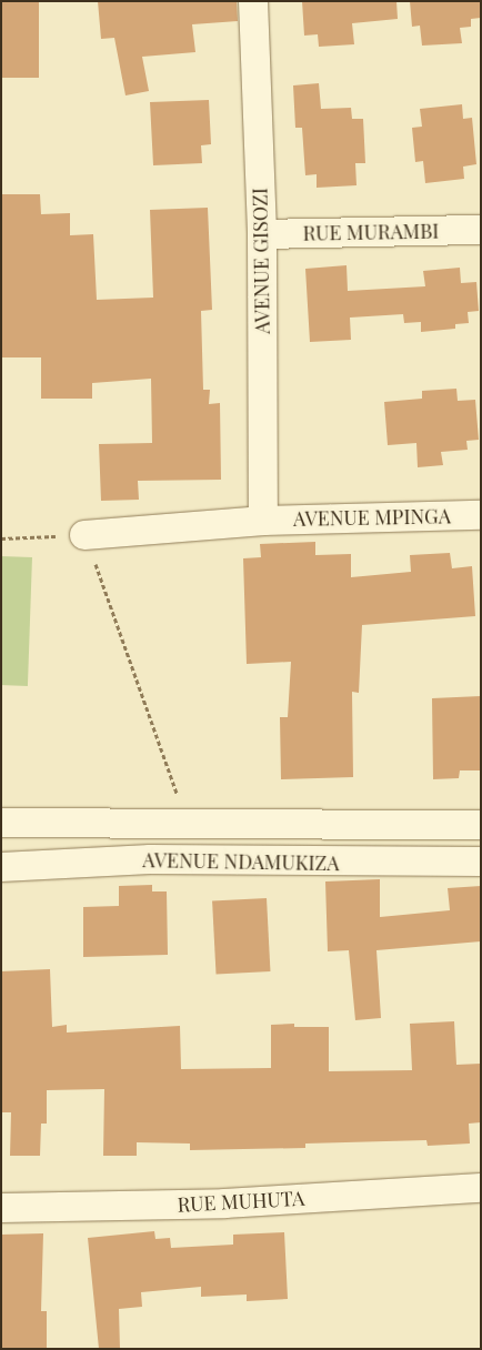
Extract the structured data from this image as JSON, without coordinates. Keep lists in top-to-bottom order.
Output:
{
  "streets": {
    "street": [
      "RUE MURAMBI",
      "AVENUE GISOZI",
      "AVENUE MPINGA",
      "AVENUE NDAMUKIZA",
      "RUE MUHUTA"
    ]
  },
  "crossings": [
    ["RUE MURAMBI", "AVENUE GISOZI"],
    ["AVENUE GISOZI", "AVENUE MPINGA"]
  ]
}
